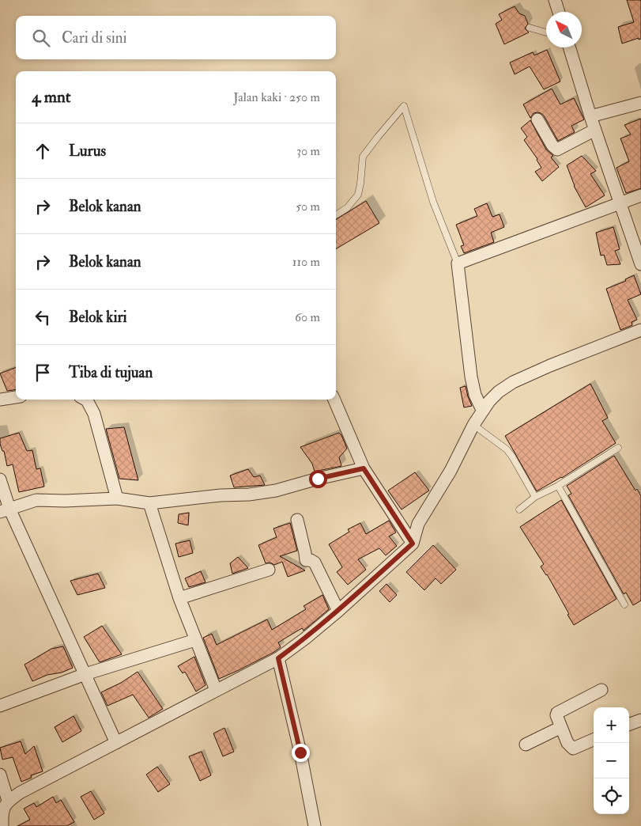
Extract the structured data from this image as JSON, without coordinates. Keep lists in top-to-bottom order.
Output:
{
  "north": "top left",
  "page": {
    "search": "Cari di sini",
    "heading": ["4 mnt", "Jalan kaki · 250 m"],
    "list": [
      ["Lurus", "30 m"],
      ["Belok kanan", "50 m"],
      ["Belok kanan", "110 m"],
      ["Belok kiri", "60 m"],
      "Tiba di tujuan"
    ],
    "map_buttons": ["+", "−"]
  }
}
